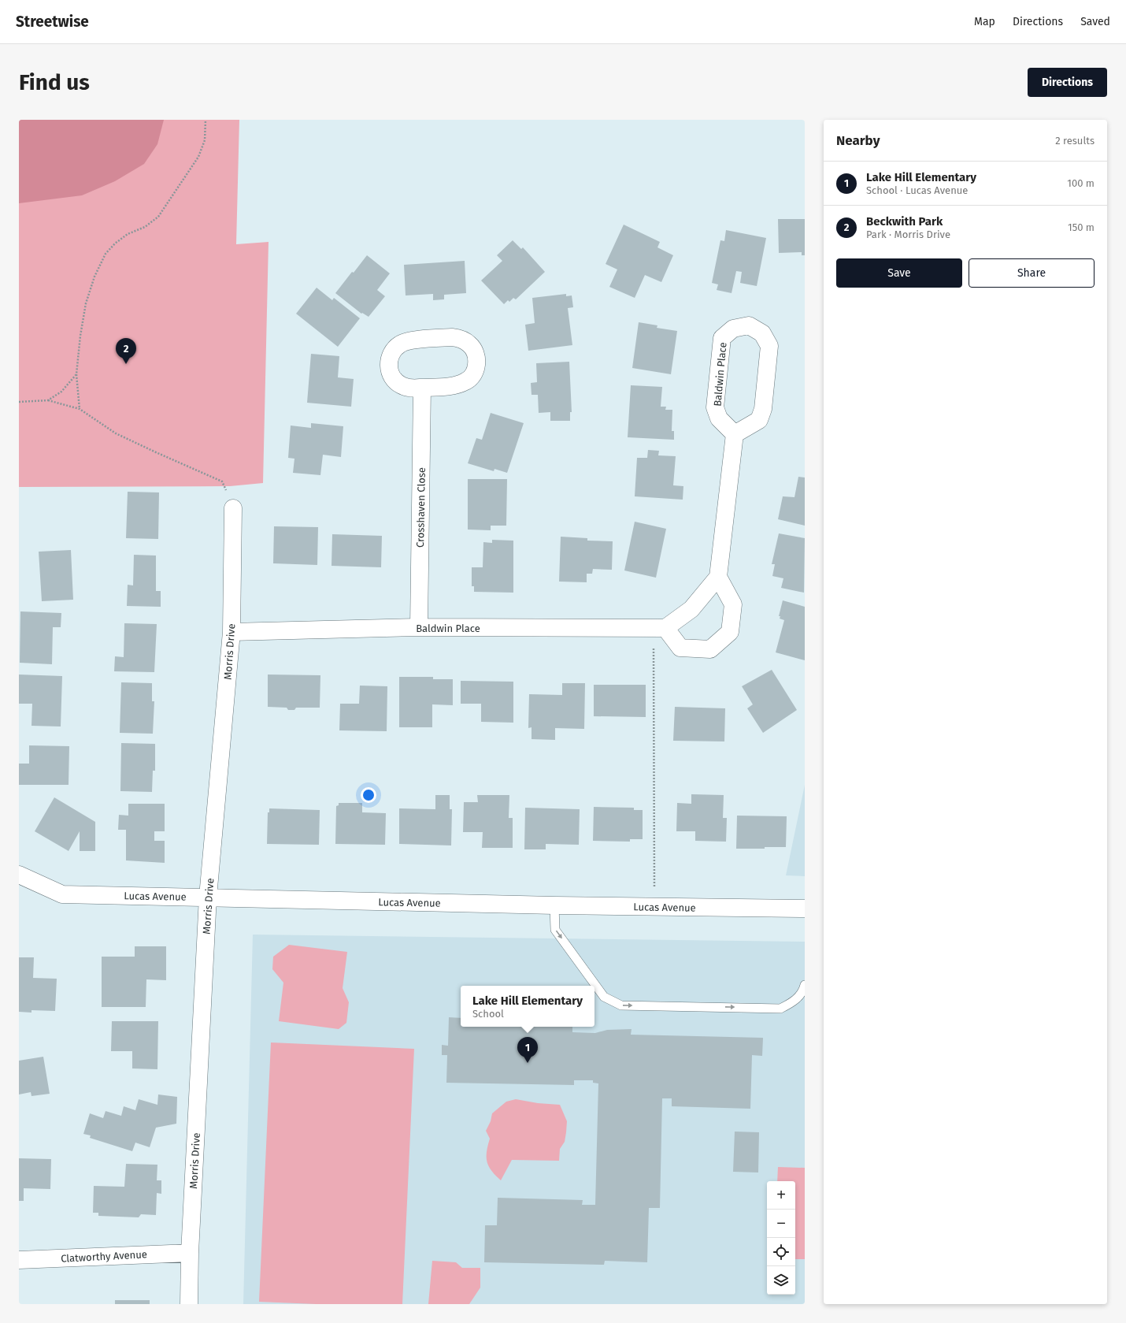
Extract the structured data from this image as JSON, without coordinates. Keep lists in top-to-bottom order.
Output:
{
  "streets": {
    "street": [
      "Baldwin Place",
      "Crosshaven Close",
      "Morris Drive",
      "Lucas Avenue",
      "Clatworthy Avenue"
    ]
  },
  "crossings": [
    ["Baldwin Place", "Crosshaven Close"],
    ["Baldwin Place", "Morris Drive"],
    ["Morris Drive", "Lucas Avenue"],
    ["Morris Drive", "Clatworthy Avenue"]
  ],
  "page": {
    "header": "Streetwise",
    "nav": ["Map", "Directions", "Saved"],
    "buttons": [
      "Directions",
      ["Save", "Share"]
    ],
    "title": "Find us",
    "heading": ["Nearby", "2 results"],
    "list": [
      {
        "mark": "1",
        "name": "Lake Hill Elementary",
        "note": "School · Lucas Avenue",
        "value": "100 m"
      },
      {
        "mark": "2",
        "name": "Beckwith Park",
        "note": "Park · Morris Drive",
        "value": "150 m"
      }
    ],
    "pins": ["2", "1"],
    "popup": ["Lake Hill Elementary", "School"],
    "map_buttons": ["+", "−"]
  }
}
